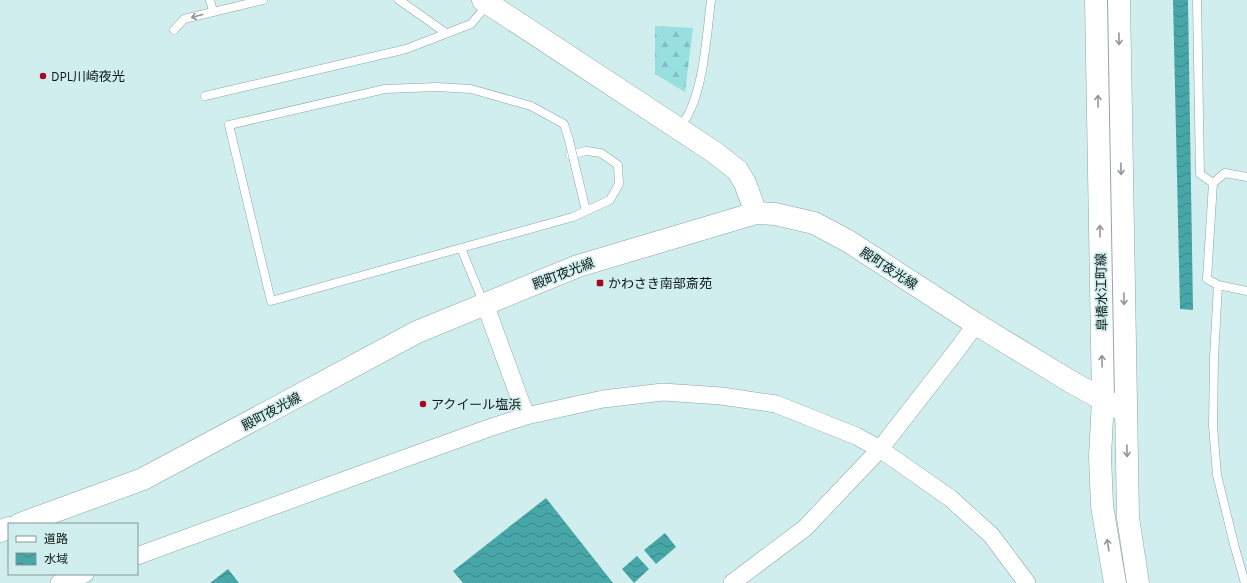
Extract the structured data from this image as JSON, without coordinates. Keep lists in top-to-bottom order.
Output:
{
  "streets": {
    "street": ["殿町夜光線", "皐橋水江町線"]
  },
  "crossings": [
    ["殿町夜光線", "皐橋水江町線"]
  ],
  "places": {
    "other": ["DPL川崎夜光", "アクイール塩浜"],
    "transit": ["かわさき南部斎苑"]
  },
  "legend": ["道路", "水域"]
}
